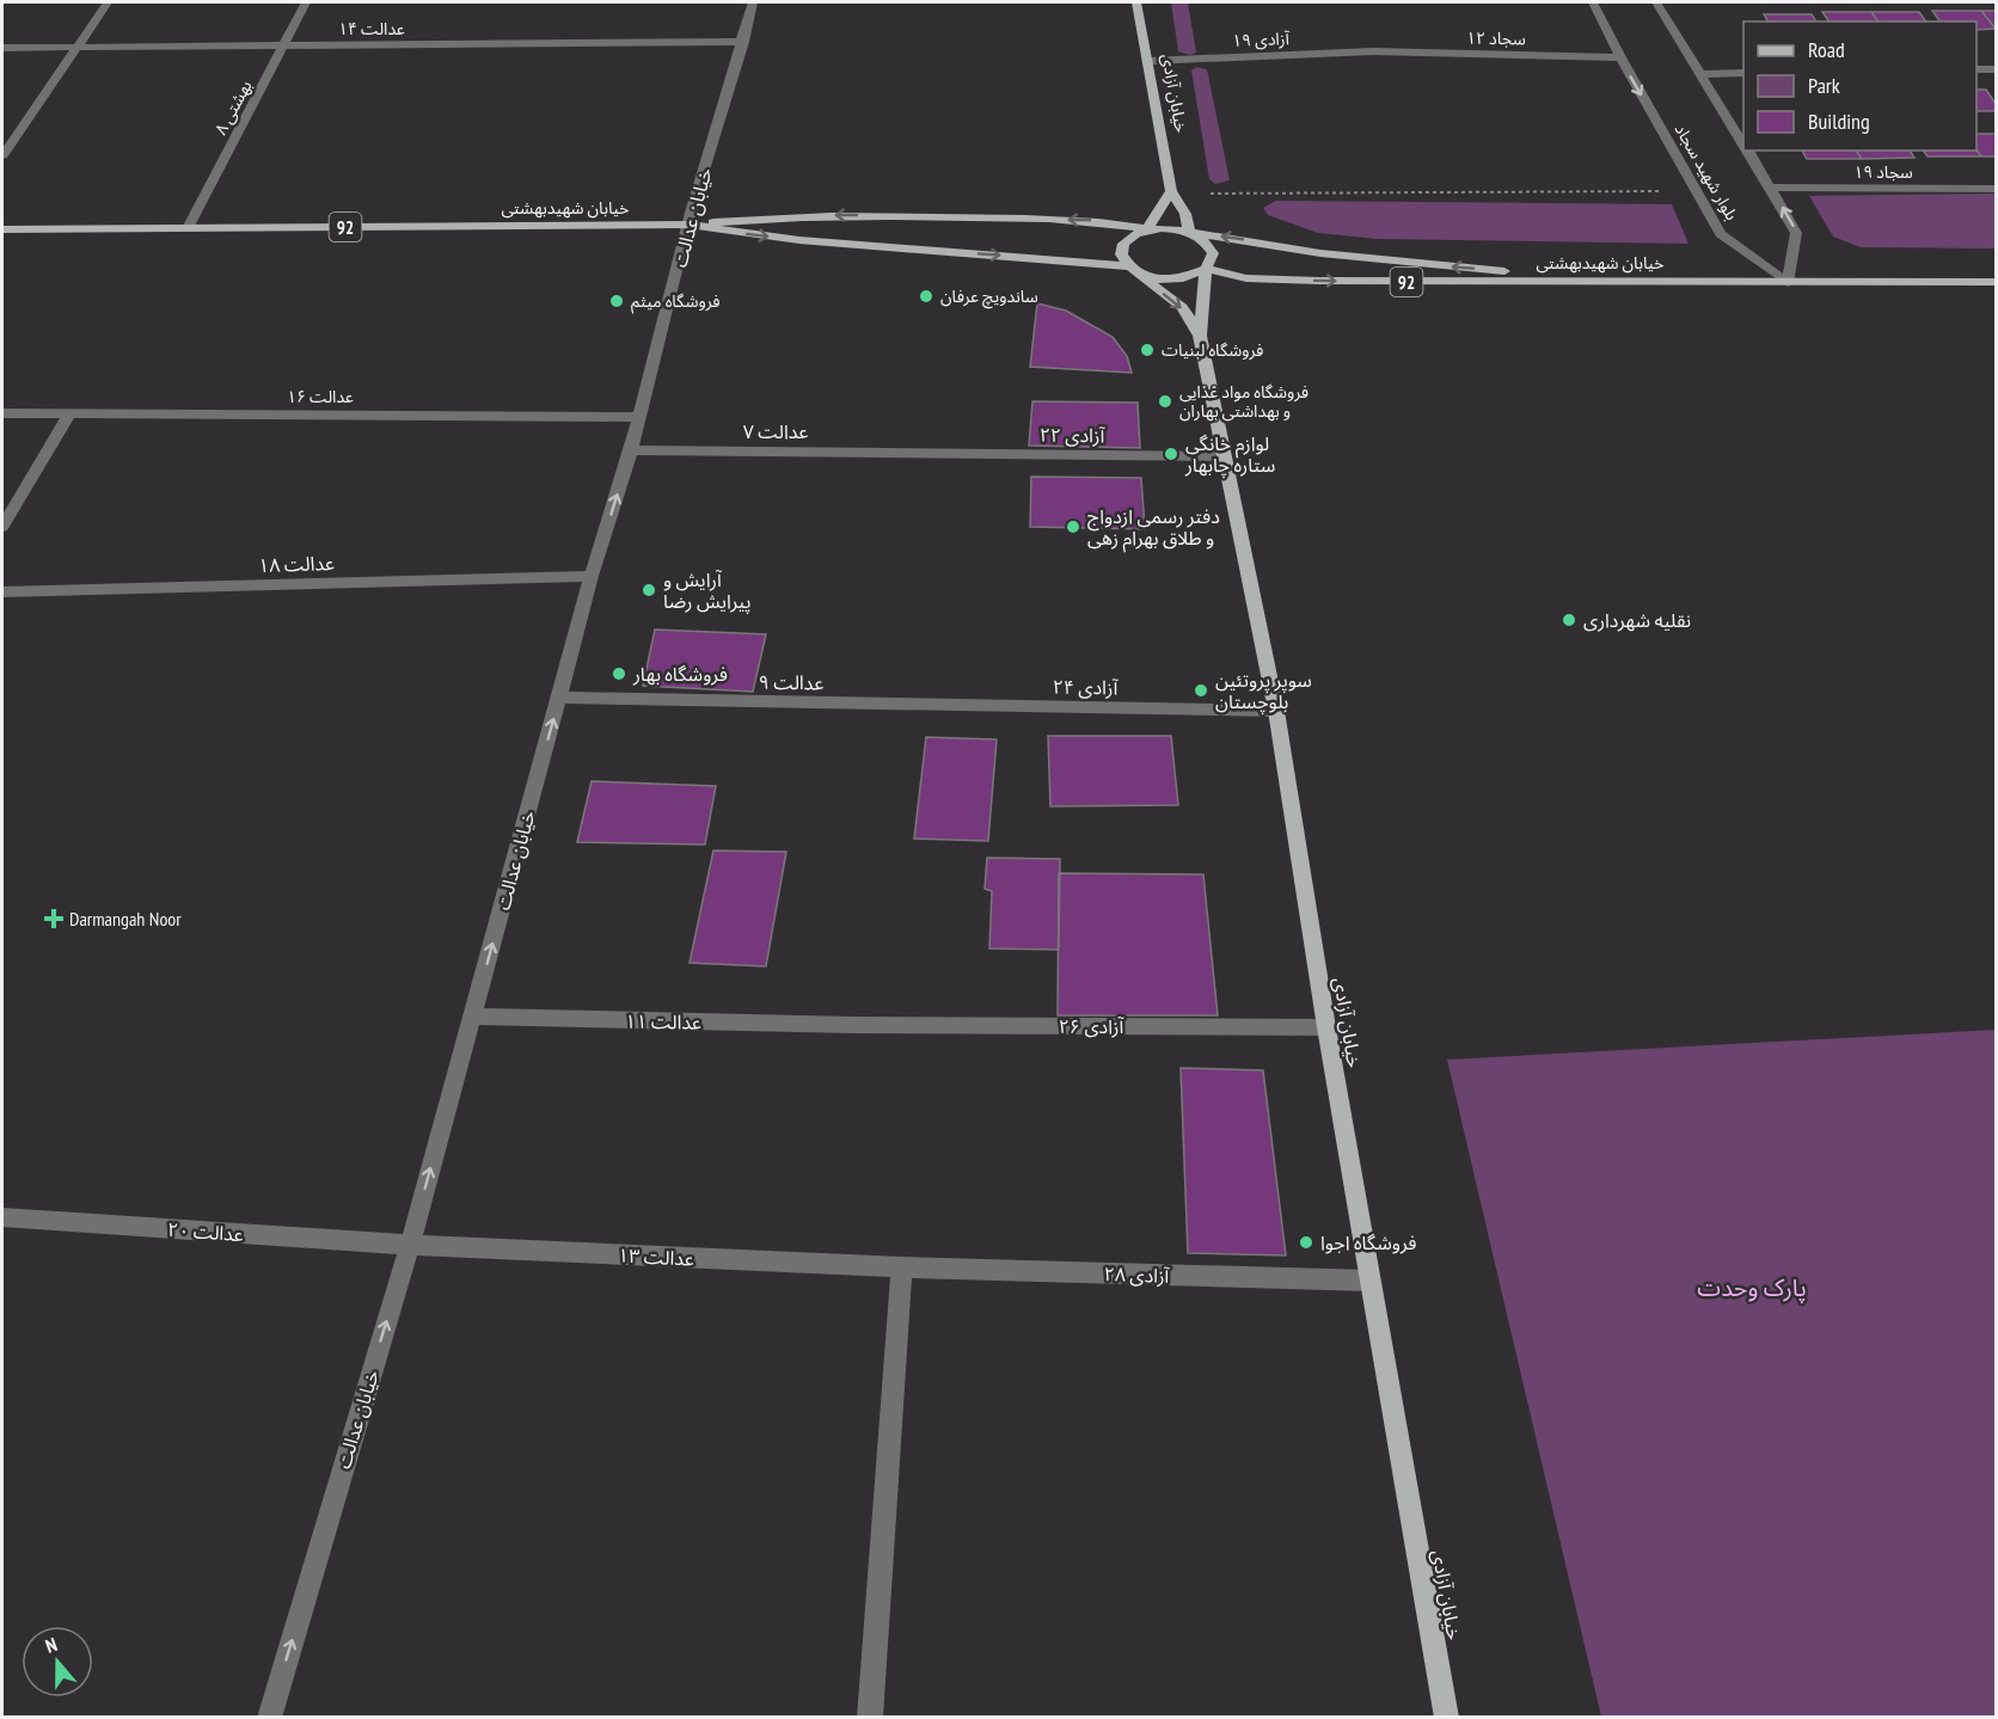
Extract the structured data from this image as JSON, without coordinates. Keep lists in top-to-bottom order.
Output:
{
  "streets": {
    "main road": ["خیابان آزادی", "خیابان شهیدبهشتی", "92"],
    "street": [
      "عدالت ۱۴",
      "سجاد ۱۲",
      "آزادی ۱۹",
      "بهشتی ۸",
      "بلوار شهید سجاد",
      "سجاد ۱۹",
      "خیابان عدالت",
      "عدالت ۱۶",
      "عدالت ۷",
      "آزادی ۲۲",
      "عدالت ۱۸",
      "عدالت ۹",
      "آزادی ۲۴",
      "عدالت ۱۱",
      "آزادی ۲۶",
      "عدالت ۲۰",
      "عدالت ۱۳",
      "آزادی ۲۸"
    ]
  },
  "crossings": [
    ["عدالت ۱۴", "بهشتی ۸"],
    ["عدالت ۱۴", "خیابان عدالت"],
    ["سجاد ۱۲", "آزادی ۱۹"],
    ["سجاد ۱۲", "بلوار شهید سجاد"],
    ["آزادی ۱۹", "خیابان آزادی"],
    ["خیابان آزادی", "خیابان شهیدبهشتی"],
    ["خیابان آزادی", "آزادی ۲۲"],
    ["خیابان آزادی", "آزادی ۲۴"],
    ["خیابان آزادی", "آزادی ۲۶"],
    ["خیابان آزادی", "آزادی ۲۸"],
    ["بهشتی ۸", "خیابان شهیدبهشتی"],
    ["بلوار شهید سجاد", "خیابان شهیدبهشتی"],
    ["خیابان شهیدبهشتی", "خیابان عدالت"],
    ["خیابان عدالت", "عدالت ۱۶"],
    ["خیابان عدالت", "عدالت ۷"],
    ["خیابان عدالت", "عدالت ۱۸"],
    ["خیابان عدالت", "عدالت ۹"],
    ["خیابان عدالت", "عدالت ۱۱"],
    ["خیابان عدالت", "عدالت ۲۰"],
    ["خیابان عدالت", "عدالت ۱۳"],
    ["عدالت ۷", "آزادی ۲۲"],
    ["عدالت ۹", "آزادی ۲۴"],
    ["عدالت ۱۱", "آزادی ۲۶"],
    ["عدالت ۲۰", "عدالت ۱۳"],
    ["عدالت ۱۳", "آزادی ۲۸"]
  ],
  "one_way": ["خیابان عدالت"],
  "parks": ["پارک وحدت"],
  "places": {
    "other": [
      "ساندویچ عرفان",
      "فروشگاه میثم",
      "فروشگاه لبنیات",
      "فروشگاه مواد غذایی و بهداشتی بهاران",
      "لوازم خانگی ستاره چابهار",
      "دفتر رسمی ازدواج و طلاق بهرام زهی",
      "آرایش و پیرایش رضا",
      "نقلیه شهرداری",
      "فروشگاه بهار",
      "سوپر پروتئین بلوچستان",
      "فروشگاه اجوا"
    ],
    "health": ["Darmangah Noor"]
  },
  "legend": ["Road", "Park", "Building"],
  "north": "top"
}
